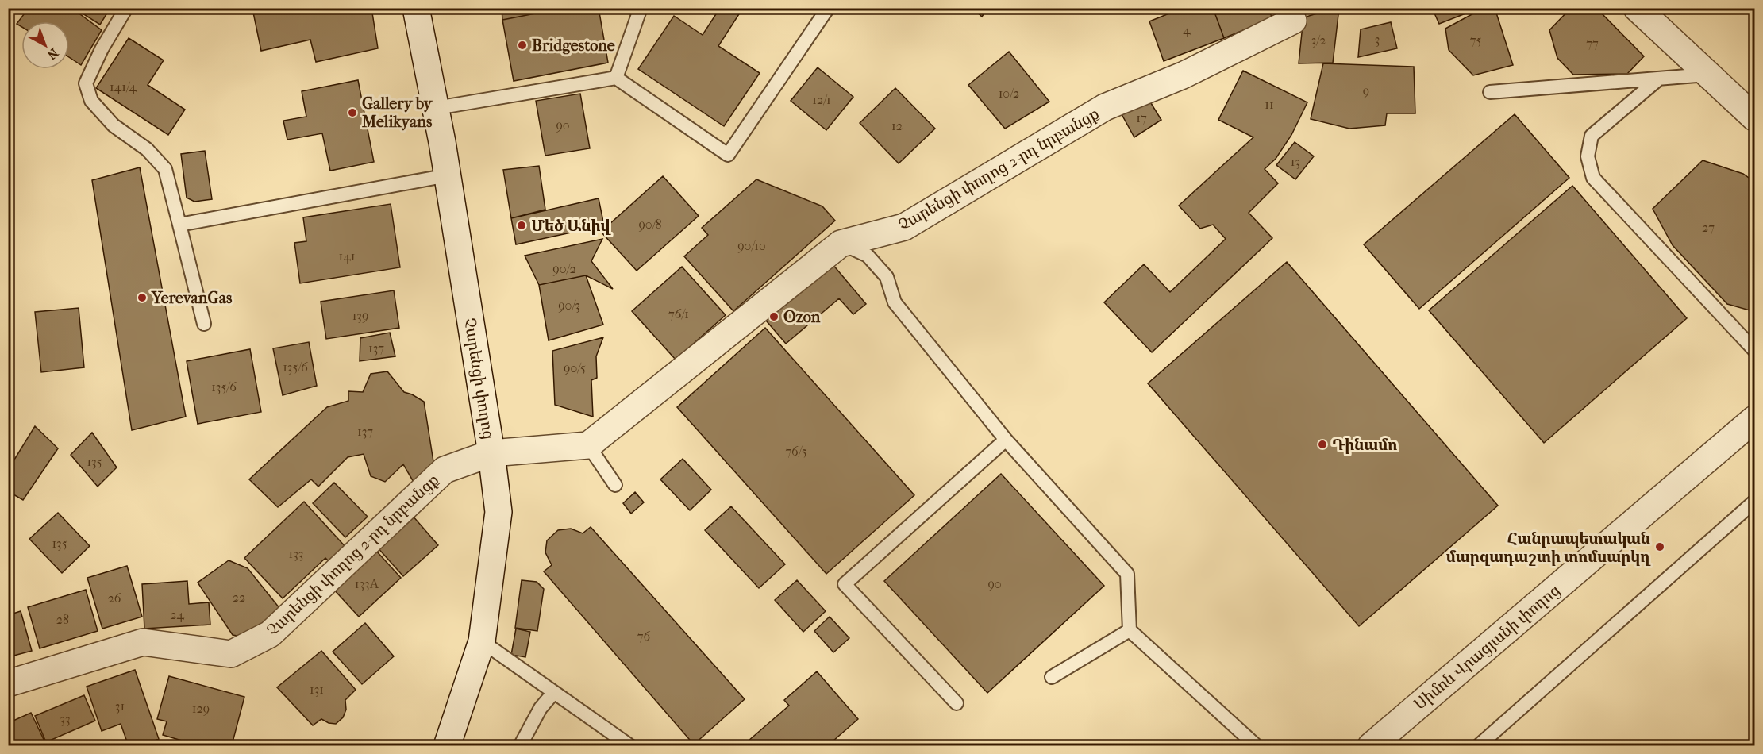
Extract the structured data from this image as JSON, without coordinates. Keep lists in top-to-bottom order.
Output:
{
  "streets": {
    "street": ["Չարենցի փողոց 2-րդ նրբանցք", "Չարենցի փողոց", "Սիմոն Վրացյանի փողոց"]
  },
  "crossings": [
    ["Չարենցի փողոց 2-րդ նրբանցք", "Չարենցի փողոց"]
  ],
  "places": [
    "Bridgestone",
    "Gallery by Melikyans",
    "Մեծ Անիվ",
    "YerevanGas",
    "Ozon",
    "Դինամո",
    "Հանրապետական մարզադաշտի տոմսարկղ"
  ],
  "house_numbers": [
    "4",
    "3",
    "3/2",
    "75",
    "77",
    "141/4",
    "9",
    "10/2",
    "12/1",
    "11",
    "17",
    "90",
    "12",
    "13",
    "90/8",
    "27",
    "90/10",
    "141",
    "90/2",
    "90/3",
    "76/1",
    "139",
    "137",
    "135/6",
    "90/5",
    "135/6",
    "137",
    "76/5",
    "135",
    "135",
    "133",
    "133А",
    "90",
    "22",
    "26",
    "24",
    "28",
    "76",
    "131",
    "31",
    "129",
    "33"
  ],
  "north": "bottom right"
}
